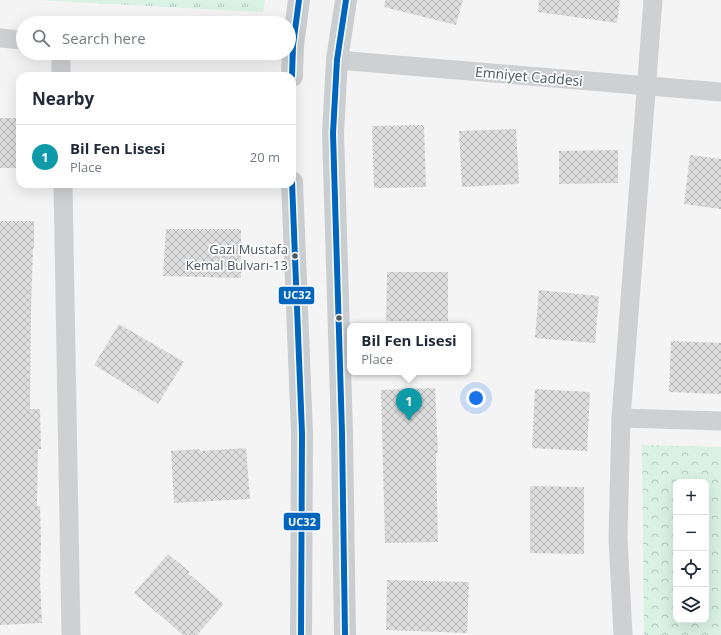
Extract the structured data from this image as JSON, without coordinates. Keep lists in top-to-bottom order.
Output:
{
  "streets": {
    "street": ["Emniyet Caddesi"]
  },
  "places": ["Gazi Mustafa Kemal Bulvarı-13"],
  "lines": ["transit line UC32"],
  "page": {
    "search": "Search here",
    "heading": "Nearby",
    "list": [
      {
        "mark": "1",
        "name": "Bil Fen Lisesi",
        "note": "Place",
        "value": "20 m"
      }
    ],
    "popup": ["Bil Fen Lisesi", "Place"],
    "pins": "1",
    "map_buttons": ["+", "−"]
  }
}
